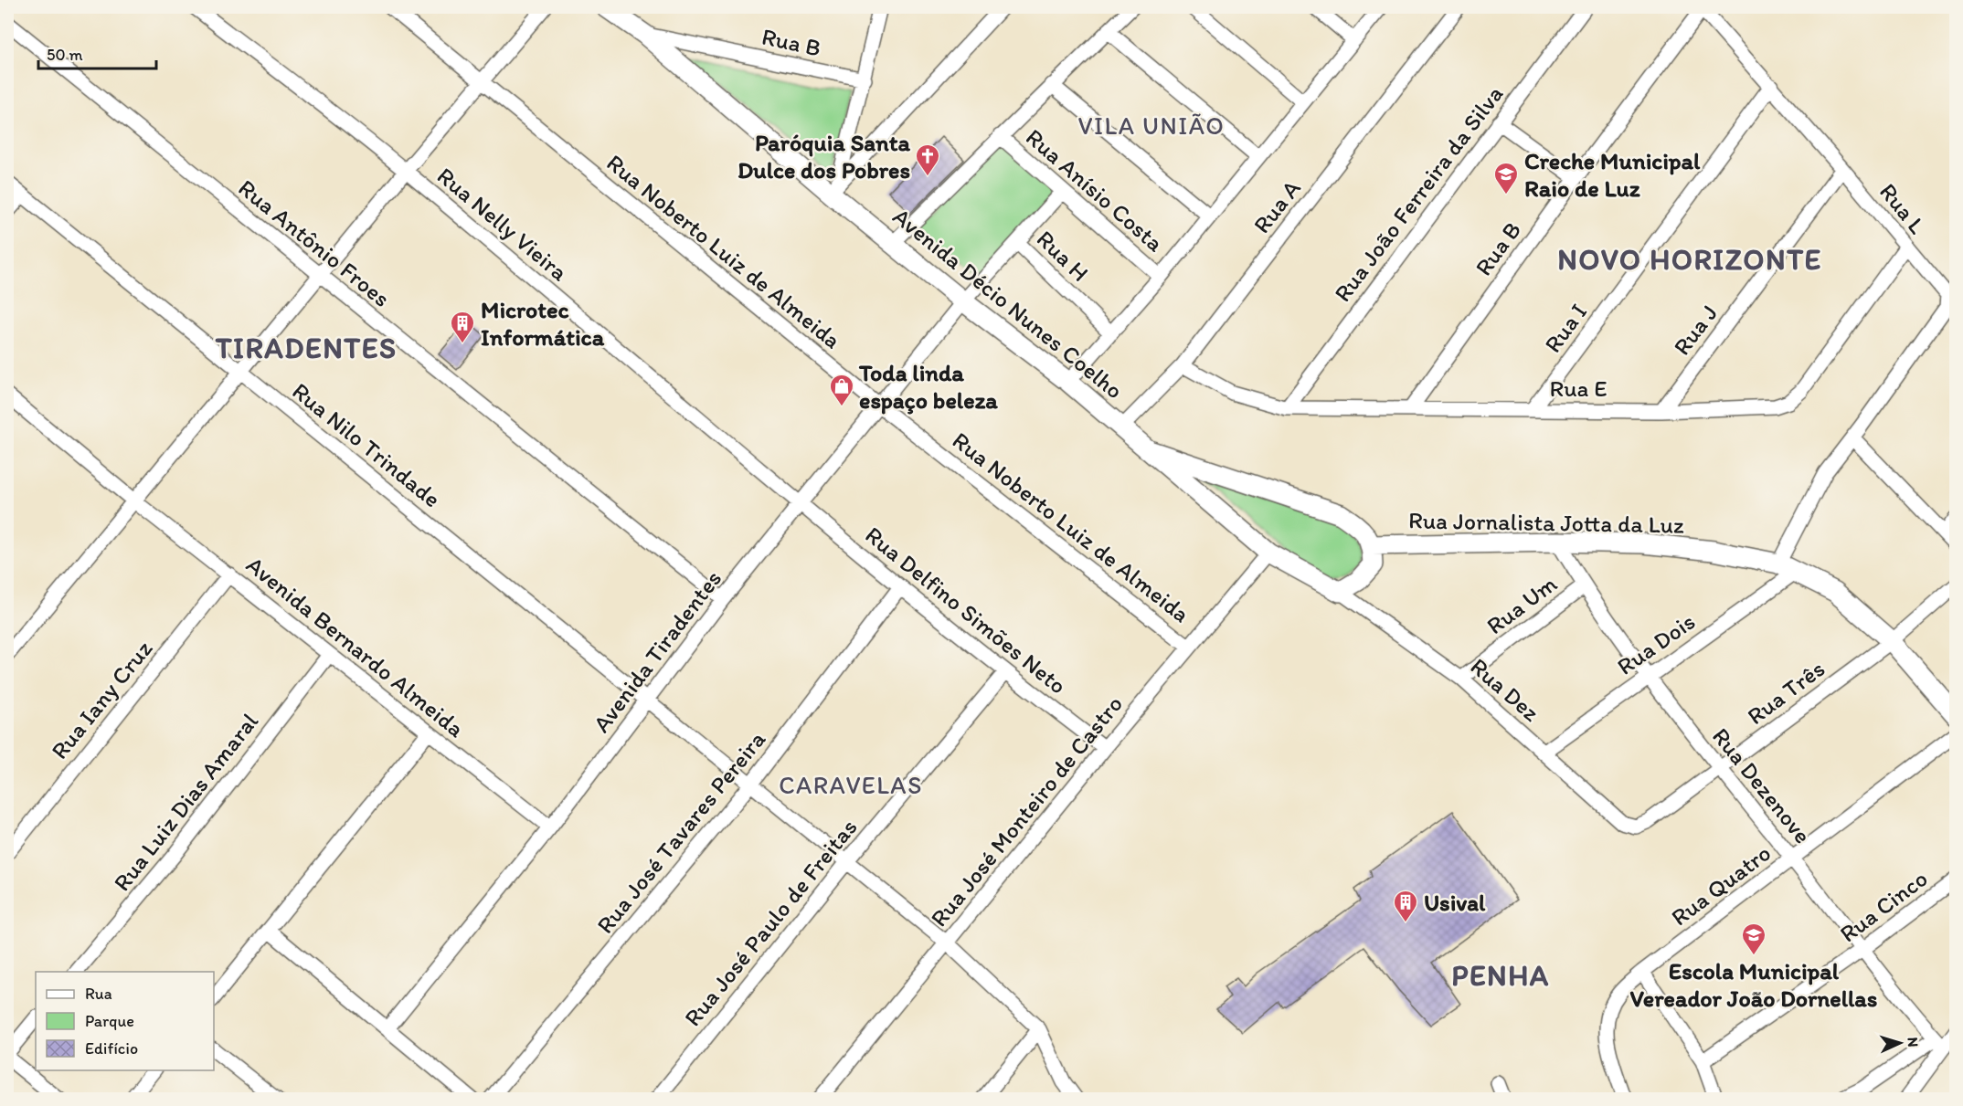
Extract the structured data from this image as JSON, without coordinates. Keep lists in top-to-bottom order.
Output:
{
  "streets": {
    "street": [
      "Rua B",
      "Rua Anísio Costa",
      "Rua João Ferreira da Silva",
      "Rua A",
      "Rua L",
      "Rua Nelly Vieira",
      "Rua Antônio Froes",
      "Rua Noberto Luiz de Almeida",
      "Rua H",
      "Avenida Décio Nunes Coelho",
      "Rua I",
      "Rua J",
      "Rua E",
      "Rua Nilo Trindade",
      "Rua Jornalista Jotta da Luz",
      "Rua Um",
      "Rua Delfino Simões Neto",
      "Rua Dois",
      "Avenida Bernardo Almeida",
      "Avenida Tiradentes",
      "Rua Dez",
      "Rua Três",
      "Rua Iany Cruz",
      "Rua Dezenove",
      "Rua Luiz Dias Amaral",
      "Rua José Monteiro de Castro",
      "Rua José Tavares Pereira",
      "Rua Quatro",
      "Rua Cinco",
      "Rua José Paulo de Freitas"
    ]
  },
  "crossings": [
    ["Rua B", "Rua L"],
    ["Rua B", "Avenida Décio Nunes Coelho"],
    ["Rua B", "Rua E"],
    ["Rua João Ferreira da Silva", "Rua E"],
    ["Rua A", "Avenida Décio Nunes Coelho"],
    ["Rua A", "Rua E"],
    ["Rua L", "Rua I"],
    ["Rua L", "Rua J"],
    ["Rua L", "Rua E"],
    ["Rua L", "Rua Jornalista Jotta da Luz"],
    ["Rua Nelly Vieira", "Rua Delfino Simões Neto"],
    ["Rua Nelly Vieira", "Avenida Tiradentes"],
    ["Rua Antônio Froes", "Avenida Tiradentes"],
    ["Rua Noberto Luiz de Almeida", "Avenida Tiradentes"],
    ["Rua Noberto Luiz de Almeida", "Rua José Monteiro de Castro"],
    ["Rua H", "Avenida Décio Nunes Coelho"],
    ["Rua H", "Avenida Tiradentes"],
    ["Avenida Décio Nunes Coelho", "Avenida Tiradentes"],
    ["Avenida Décio Nunes Coelho", "Rua Dez"],
    ["Avenida Décio Nunes Coelho", "Rua José Monteiro de Castro"],
    ["Rua I", "Rua E"],
    ["Rua J", "Rua E"],
    ["Rua Nilo Trindade", "Avenida Tiradentes"],
    ["Rua Nilo Trindade", "Rua José Monteiro de Castro"],
    ["Rua Nilo Trindade", "Rua José Tavares Pereira"],
    ["Rua Nilo Trindade", "Rua José Paulo de Freitas"],
    ["Rua Jornalista Jotta da Luz", "Rua Dois"],
    ["Rua Jornalista Jotta da Luz", "Rua Três"],
    ["Rua Jornalista Jotta da Luz", "Rua Dezenove"],
    ["Rua Um", "Rua Dez"],
    ["Rua Um", "Rua Dezenove"],
    ["Rua Delfino Simões Neto", "Avenida Tiradentes"],
    ["Rua Delfino Simões Neto", "Rua José Monteiro de Castro"],
    ["Rua Delfino Simões Neto", "Rua José Tavares Pereira"],
    ["Rua Delfino Simões Neto", "Rua José Paulo de Freitas"],
    ["Rua Dois", "Rua Dez"],
    ["Rua Dois", "Rua Dezenove"],
    ["Avenida Bernardo Almeida", "Avenida Tiradentes"],
    ["Avenida Bernardo Almeida", "Rua Iany Cruz"],
    ["Avenida Bernardo Almeida", "Rua Luiz Dias Amaral"],
    ["Rua Dez", "Rua Três"],
    ["Rua Três", "Rua Dezenove"],
    ["Rua Dezenove", "Rua Quatro"],
    ["Rua Dezenove", "Rua Cinco"]
  ],
  "districts": [
    "VILA UNIÃO",
    "NOVO HORIZONTE",
    "TIRADENTES",
    "CARAVELAS",
    "PENHA"
  ],
  "places": {
    "church": ["Paróquia Santa Dulce dos Pobres"],
    "school or university": ["Creche Municipal Raio de Luz", "Escola Municipal Vereador João Dornellas"],
    "building": ["Microtec Informática", "Usival"],
    "shop": ["Toda linda espaço beleza"]
  },
  "legend": ["Rua", "Parque", "Edifício"],
  "scale_bar": "50 m",
  "north": "right"
}
